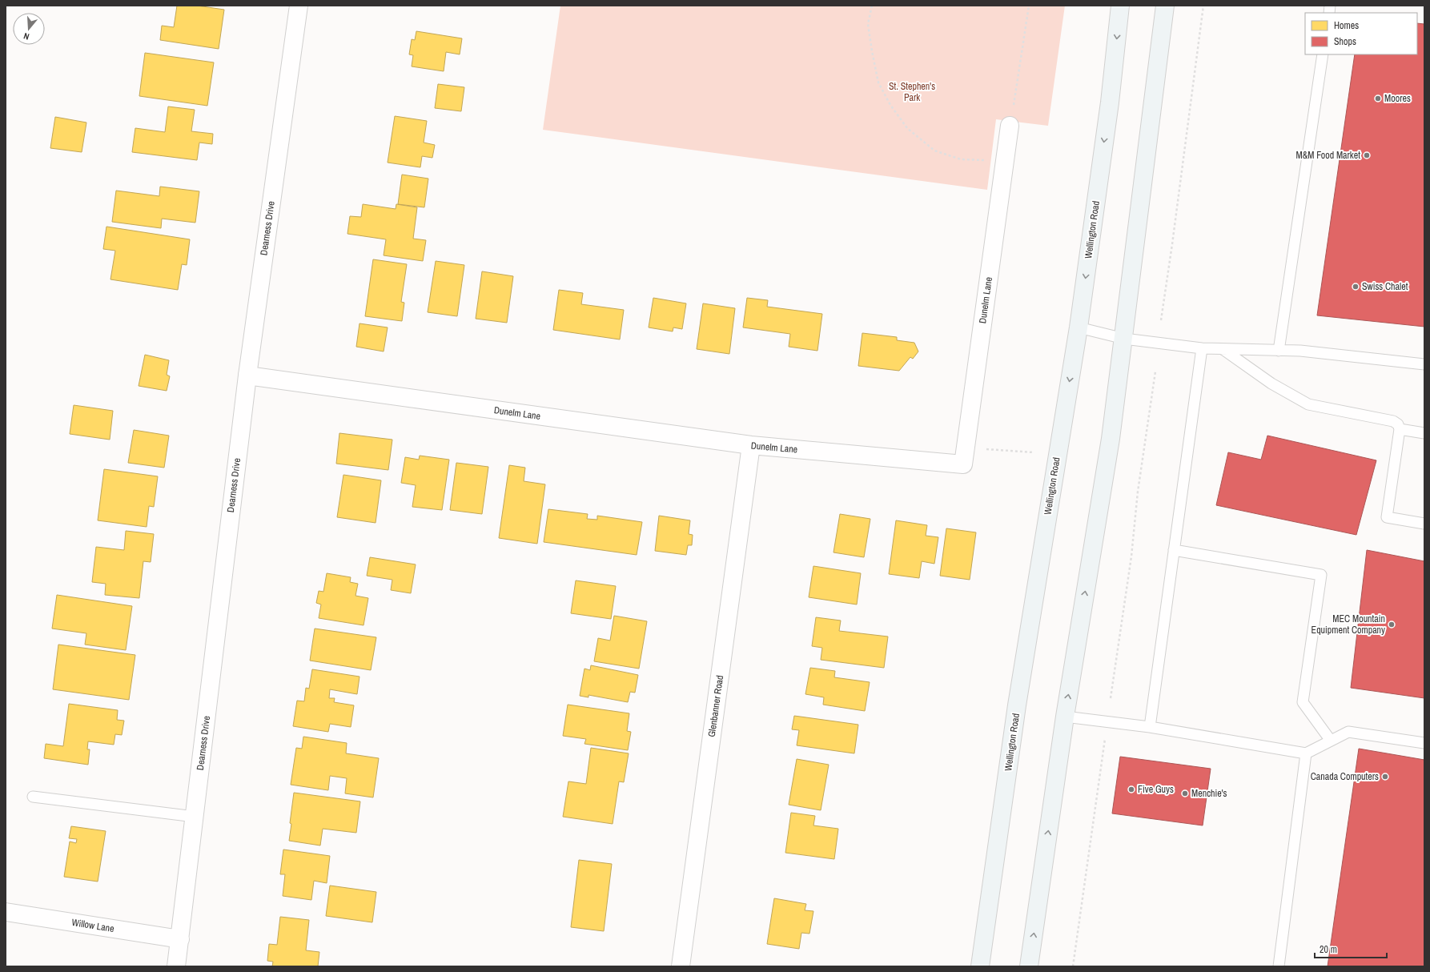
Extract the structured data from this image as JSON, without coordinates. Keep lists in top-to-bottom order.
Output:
{
  "streets": {
    "main road": ["Wellington Road"],
    "street": [
      "Dearness Drive",
      "Dunelm Lane",
      "Glenbanner Road",
      "Willow Lane"
    ]
  },
  "crossings": [
    ["Dearness Drive", "Dunelm Lane"],
    ["Dearness Drive", "Willow Lane"],
    ["Dunelm Lane", "Glenbanner Road"]
  ],
  "parks": ["St. Stephen's Park"],
  "places": [
    "Moores",
    "M&M Food Market",
    "Swiss Chalet",
    "MEC Mountain Equipment Company",
    "Canada Computers",
    "Five Guys",
    "Menchie's"
  ],
  "legend": ["Homes", "Shops"],
  "scale_bar": "20 m",
  "north": "bottom"
}
